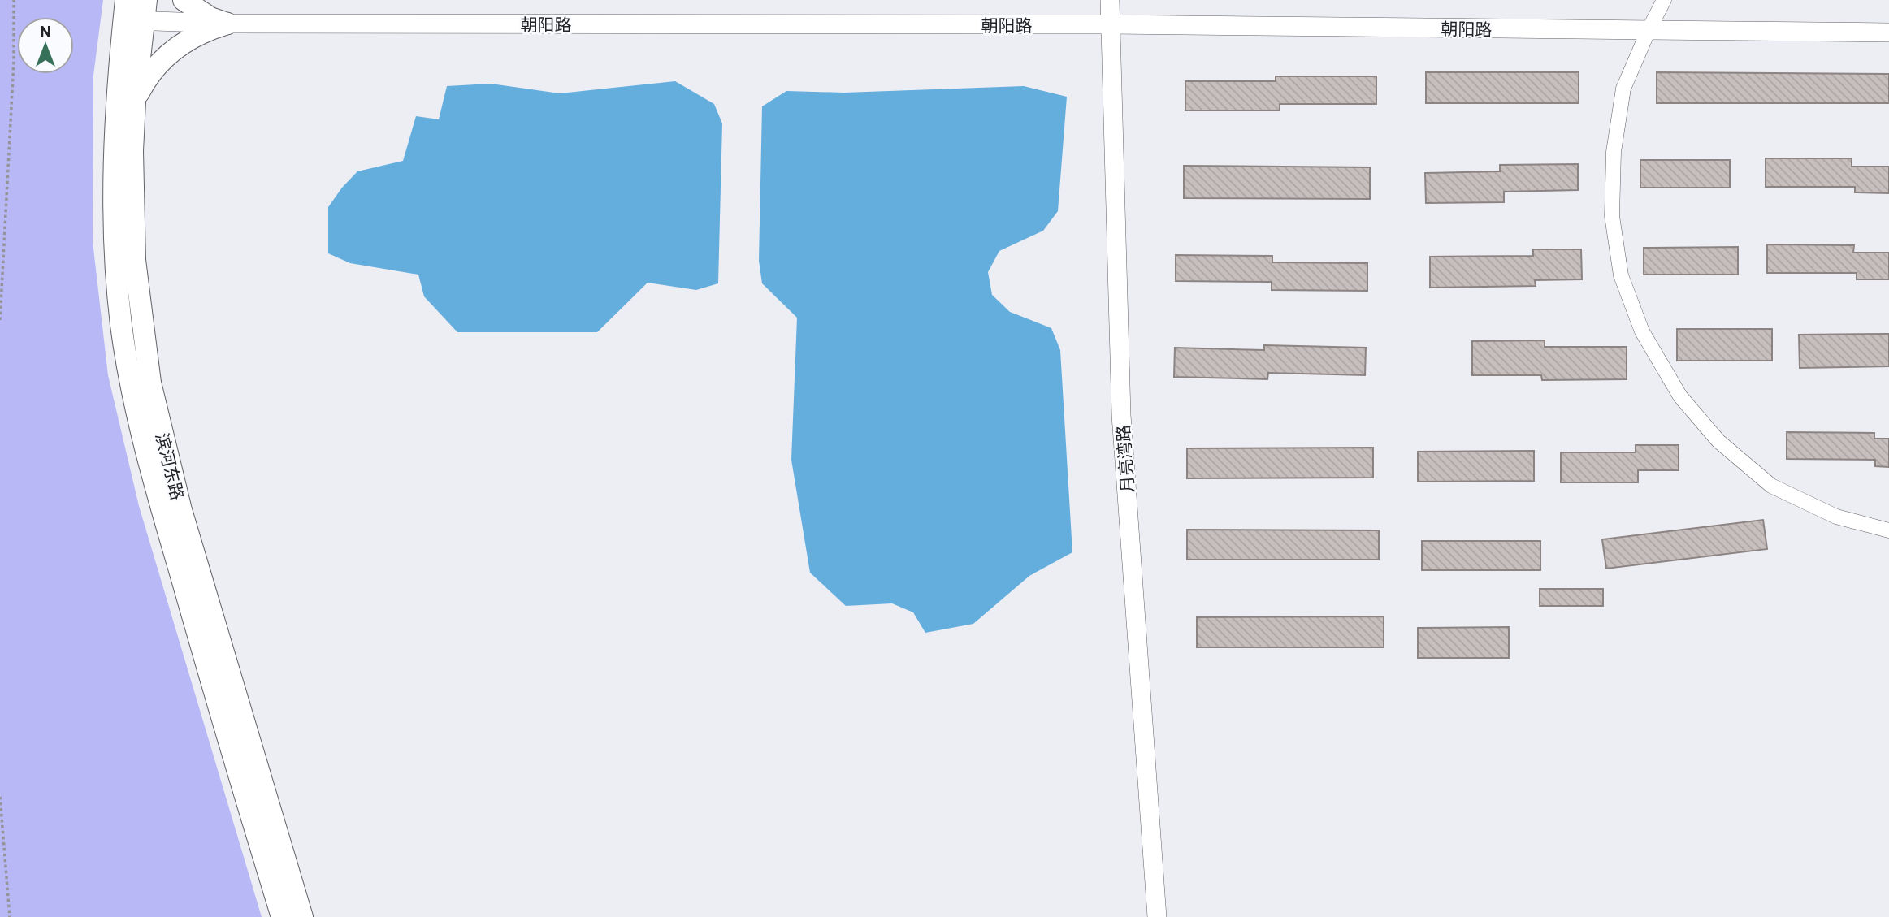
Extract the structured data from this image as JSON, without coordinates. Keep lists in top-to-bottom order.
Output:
{
  "streets": {
    "main road": ["滨河东路"],
    "street": ["朝阳路", "月亮湾路"]
  },
  "crossings": [
    ["朝阳路", "月亮湾路"],
    ["朝阳路", "滨河东路"]
  ],
  "north": "top"
}
